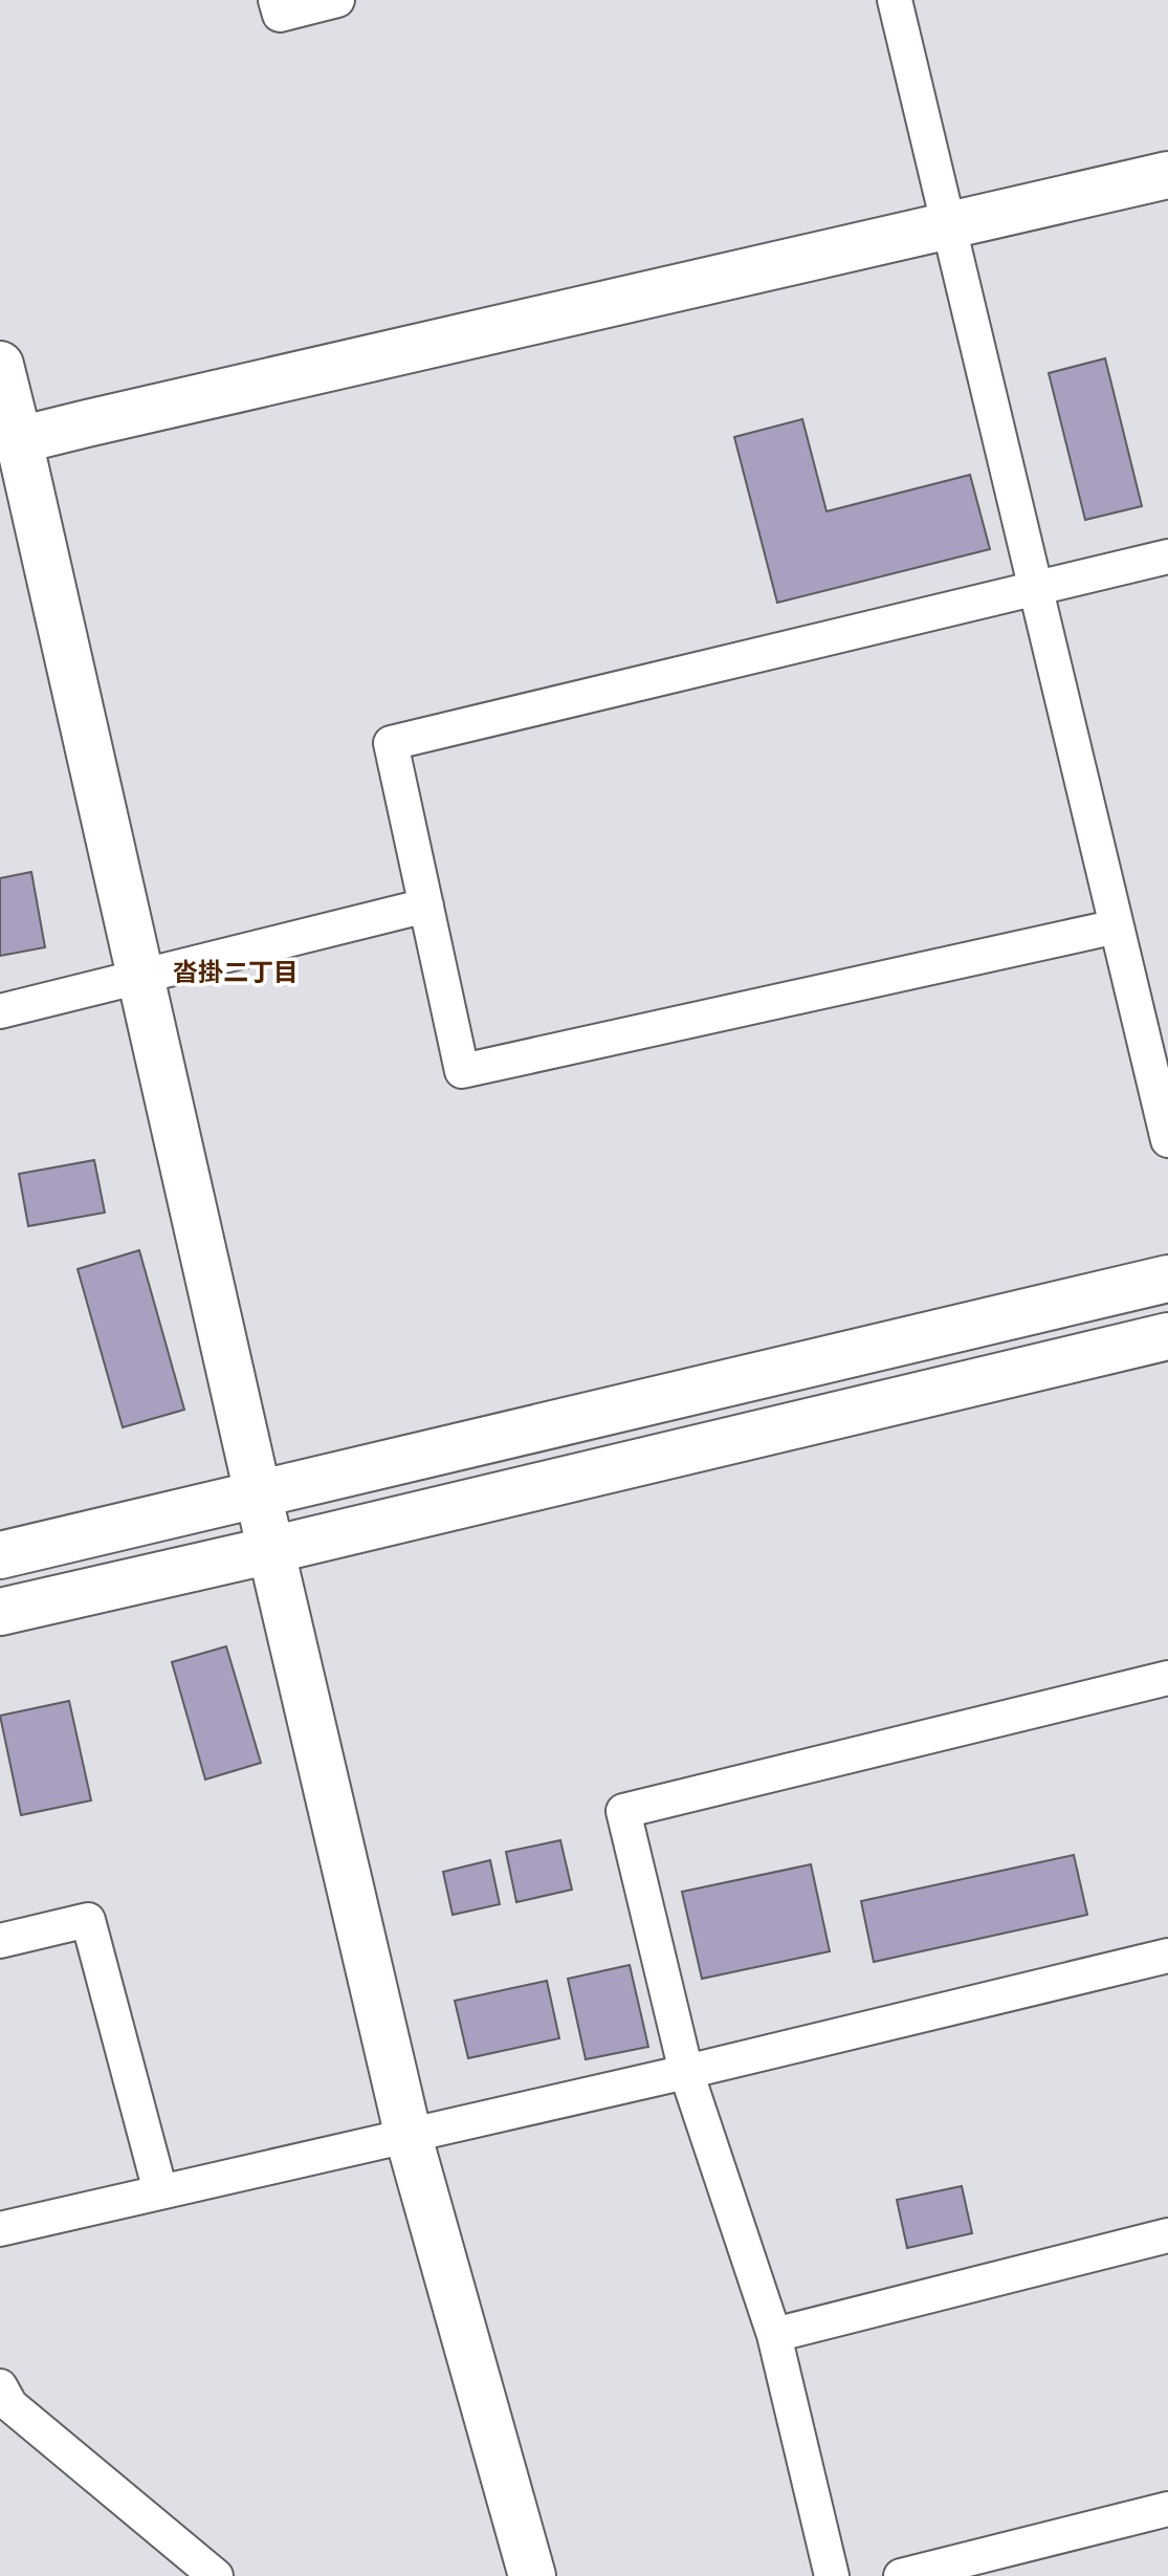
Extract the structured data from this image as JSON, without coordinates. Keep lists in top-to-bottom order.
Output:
{
  "districts": ["沓掛二丁目"]
}
